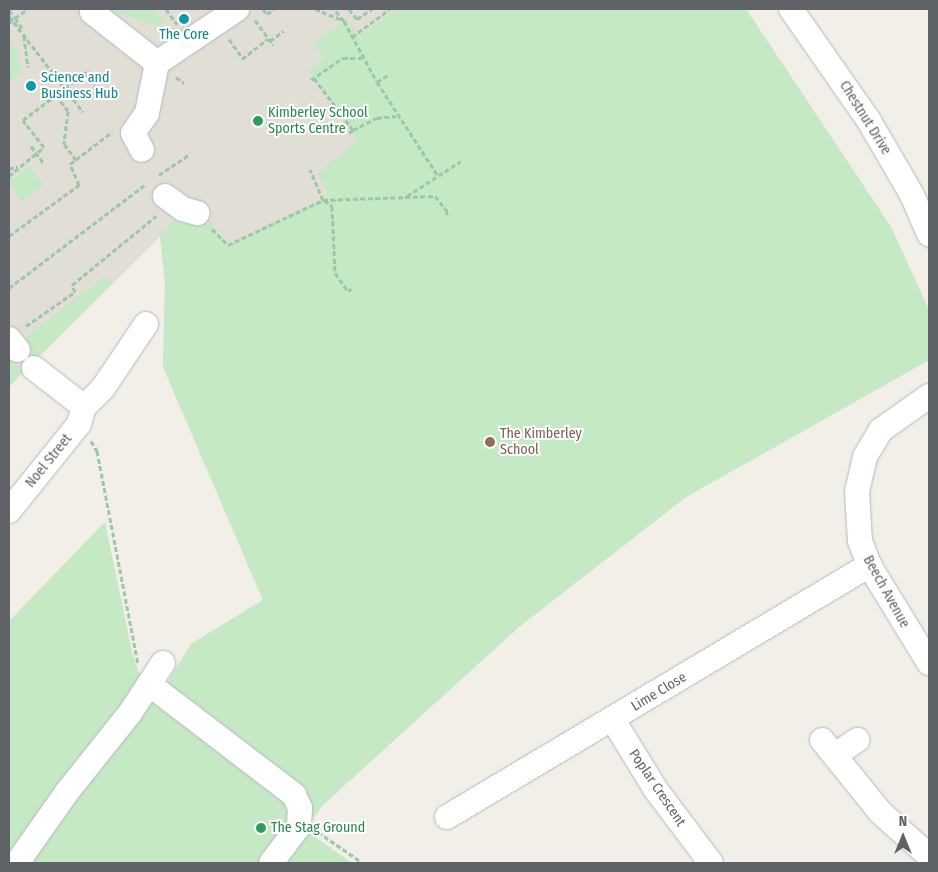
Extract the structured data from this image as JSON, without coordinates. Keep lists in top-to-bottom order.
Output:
{
  "streets": {
    "street": [
      "Chestnut Drive",
      "Noel Street",
      "Beech Avenue",
      "Lime Close",
      "Poplar Crescent"
    ]
  },
  "crossings": [
    ["Beech Avenue", "Lime Close"],
    ["Lime Close", "Poplar Crescent"]
  ],
  "places": [
    "The Core",
    "Science and Business Hub",
    "Kimberley School Sports Centre",
    "The Kimberley School",
    "The Stag Ground"
  ],
  "north": "top"
}
